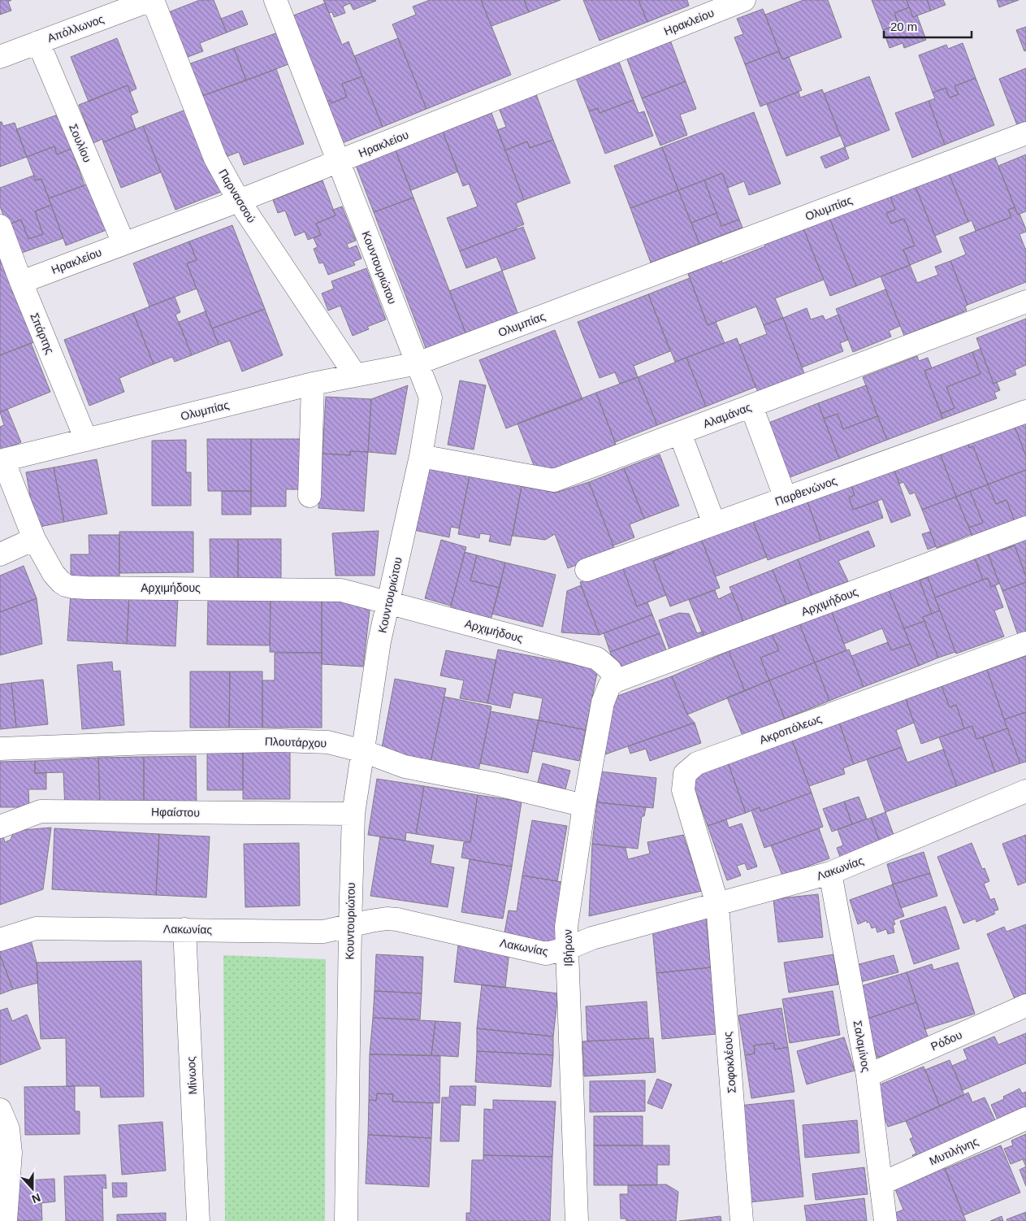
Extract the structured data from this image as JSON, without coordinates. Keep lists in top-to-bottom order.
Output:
{
  "streets": {
    "street": [
      "Ηρακλείου",
      "Απόλλωνος",
      "Σουλίου",
      "Παρνασσού",
      "Ολυμπίας",
      "Κουντουριώτου",
      "Σπάρτης",
      "Αλαμάνας",
      "Παρθενώνος",
      "Αρχιμήδους",
      "Ακροπόλεως",
      "Πλουτάρχου",
      "Ηφαίστου",
      "Λακωνίας",
      "Ιβήρων",
      "Ρόδου",
      "Σαλαμίνος",
      "Σοφοκλέους",
      "Μίνωος",
      "Μυτιλήνης"
    ]
  },
  "crossings": [
    ["Ηρακλείου", "Σουλίου"],
    ["Ηρακλείου", "Παρνασσού"],
    ["Ηρακλείου", "Κουντουριώτου"],
    ["Ηρακλείου", "Σπάρτης"],
    ["Απόλλωνος", "Σουλίου"],
    ["Απόλλωνος", "Παρνασσού"],
    ["Παρνασσού", "Ολυμπίας"],
    ["Ολυμπίας", "Κουντουριώτου"],
    ["Ολυμπίας", "Σπάρτης"],
    ["Ολυμπίας", "Αρχιμήδους"],
    ["Κουντουριώτου", "Αλαμάνας"],
    ["Κουντουριώτου", "Αρχιμήδους"],
    ["Κουντουριώτου", "Πλουτάρχου"],
    ["Κουντουριώτου", "Ηφαίστου"],
    ["Κουντουριώτου", "Λακωνίας"],
    ["Αρχιμήδους", "Ιβήρων"],
    ["Ακροπόλεως", "Λακωνίας"],
    ["Ακροπόλεως", "Σοφοκλέους"],
    ["Πλουτάρχου", "Ιβήρων"],
    ["Λακωνίας", "Ιβήρων"],
    ["Λακωνίας", "Σαλαμίνος"],
    ["Λακωνίας", "Σοφοκλέους"],
    ["Λακωνίας", "Μίνωος"],
    ["Ρόδου", "Σαλαμίνος"],
    ["Σαλαμίνος", "Μυτιλήνης"]
  ],
  "scale_bar": "20 m",
  "north": "bottom"
}
